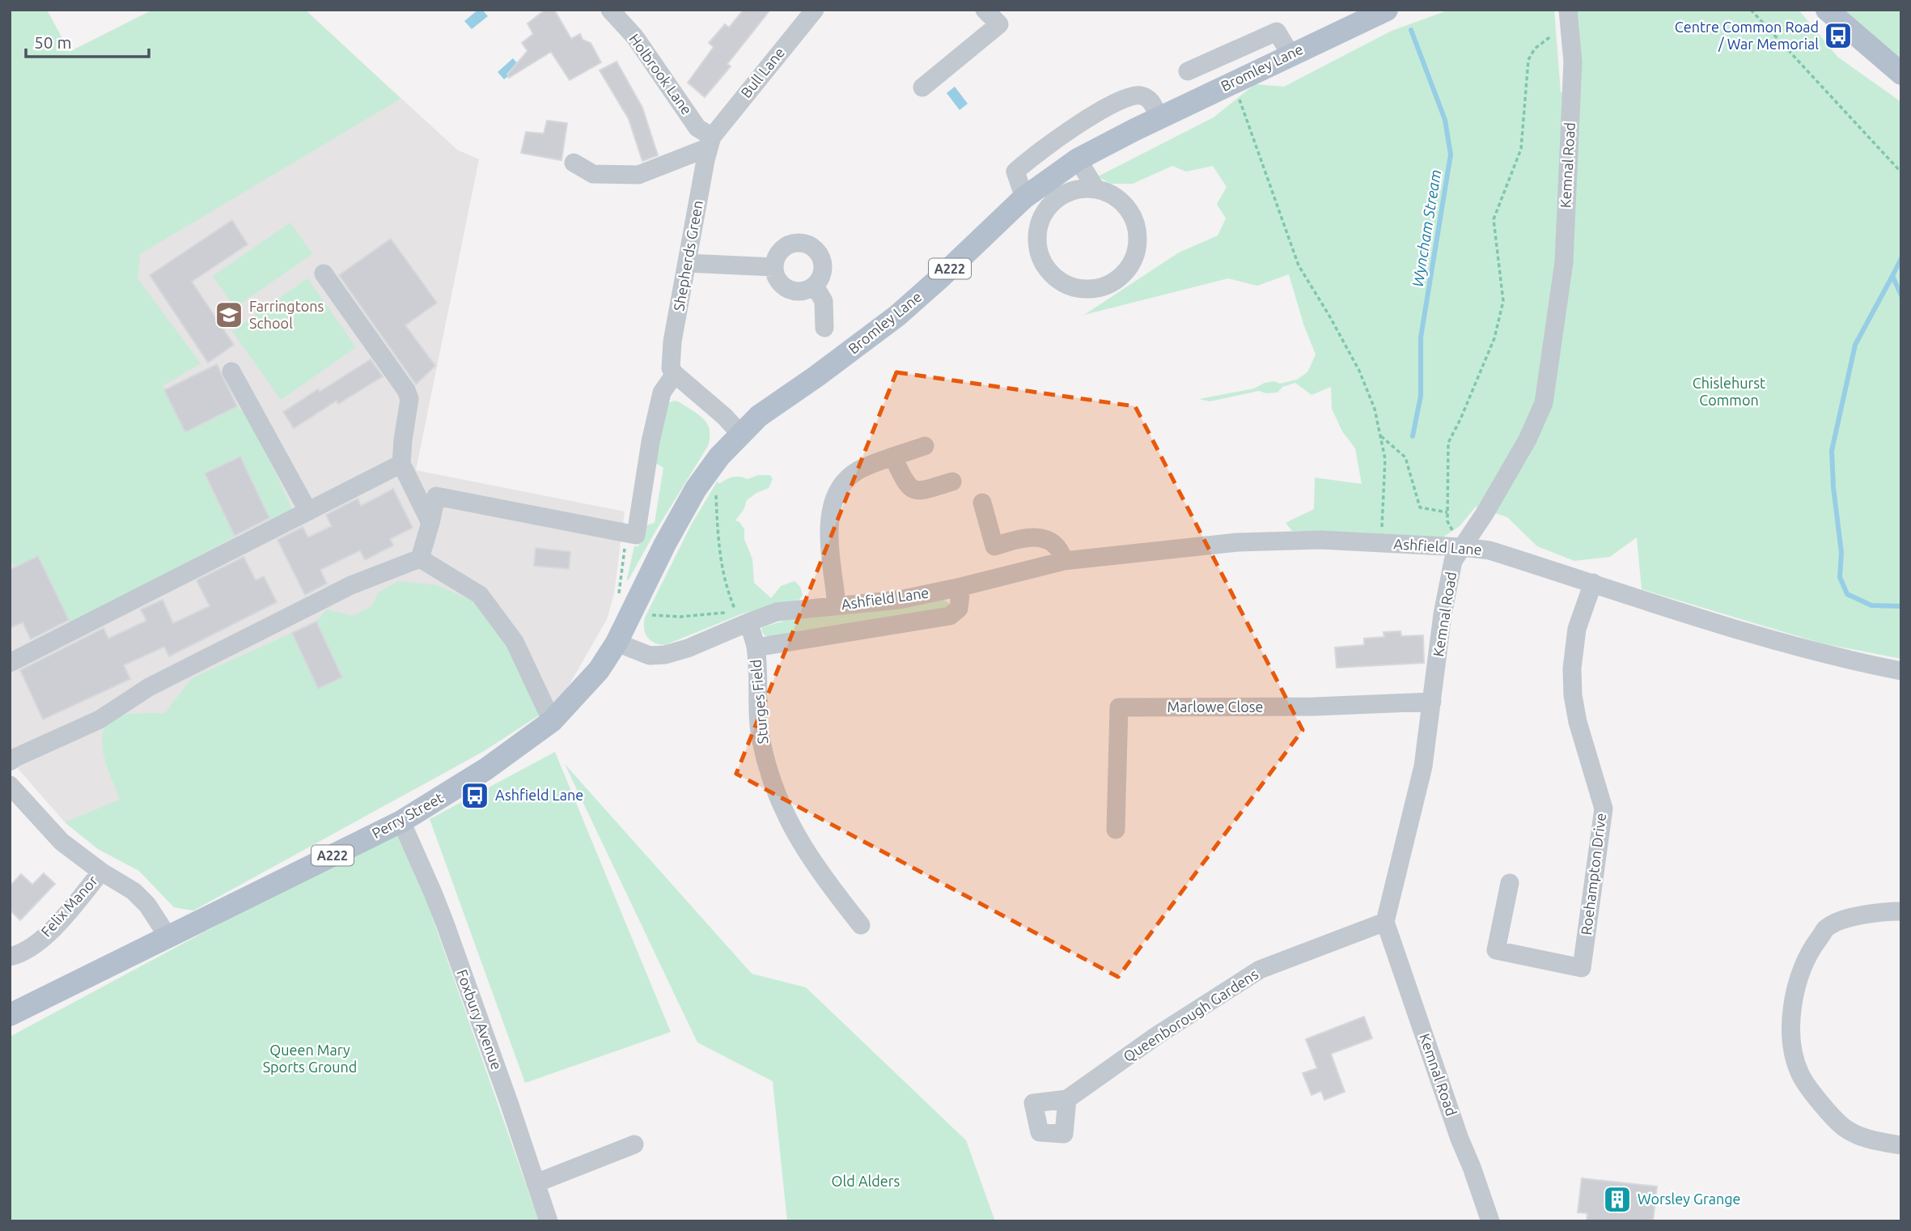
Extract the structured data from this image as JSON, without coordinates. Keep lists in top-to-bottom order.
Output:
{
  "streets": {
    "main road": ["Bromley Lane", "A222", "Perry Street"],
    "street": [
      "Bull Lane",
      "Holbrook Lane",
      "Kemnal Road",
      "Shepherds Green",
      "Ashfield Lane",
      "Sturges Field",
      "Marlowe Close",
      "Roehampton Drive",
      "Felix Manor",
      "Queenborough Gardens",
      "Foxbury Avenue"
    ]
  },
  "crossings": [
    ["Bromley Lane", "Ashfield Lane"],
    ["Bromley Lane", "Perry Street"],
    ["Bull Lane", "Holbrook Lane"],
    ["Bull Lane", "Shepherds Green"],
    ["Holbrook Lane", "Shepherds Green"],
    ["Kemnal Road", "Ashfield Lane"],
    ["Kemnal Road", "Marlowe Close"],
    ["Kemnal Road", "Queenborough Gardens"],
    ["Ashfield Lane", "Sturges Field"],
    ["Ashfield Lane", "Perry Street"],
    ["Ashfield Lane", "Roehampton Drive"],
    ["Perry Street", "Foxbury Avenue"]
  ],
  "water": ["Wyncham Stream"],
  "parks": ["Chislehurst Common", "Queen Mary Sports Ground", "Old Alders"],
  "places": {
    "bus stop": ["Centre Common Road / War Memorial", "Ashfield Lane"],
    "school or university": ["Farringtons School"],
    "building": ["Worsley Grange"]
  },
  "scale_bar": "50 m"
}
